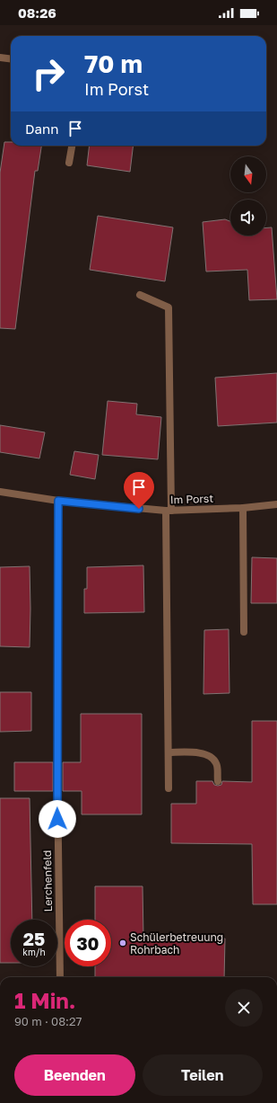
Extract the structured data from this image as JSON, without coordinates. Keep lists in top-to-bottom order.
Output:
{
  "streets": {
    "street": ["Im Porst", "Lerchenfeld"]
  },
  "crossings": [
    ["Im Porst", "Lerchenfeld"]
  ],
  "places": ["Schülerbetreuung Rohrbach"],
  "north": "bottom",
  "page": {
    "status": "08:26",
    "turn": ["70 m", "Im Porst"],
    "then": "Dann",
    "speed": "25 km/h",
    "limit": "30",
    "heading": ["1 Min.", "90 m · 08:27"],
    "buttons": ["Beenden", "Teilen"]
  }
}
